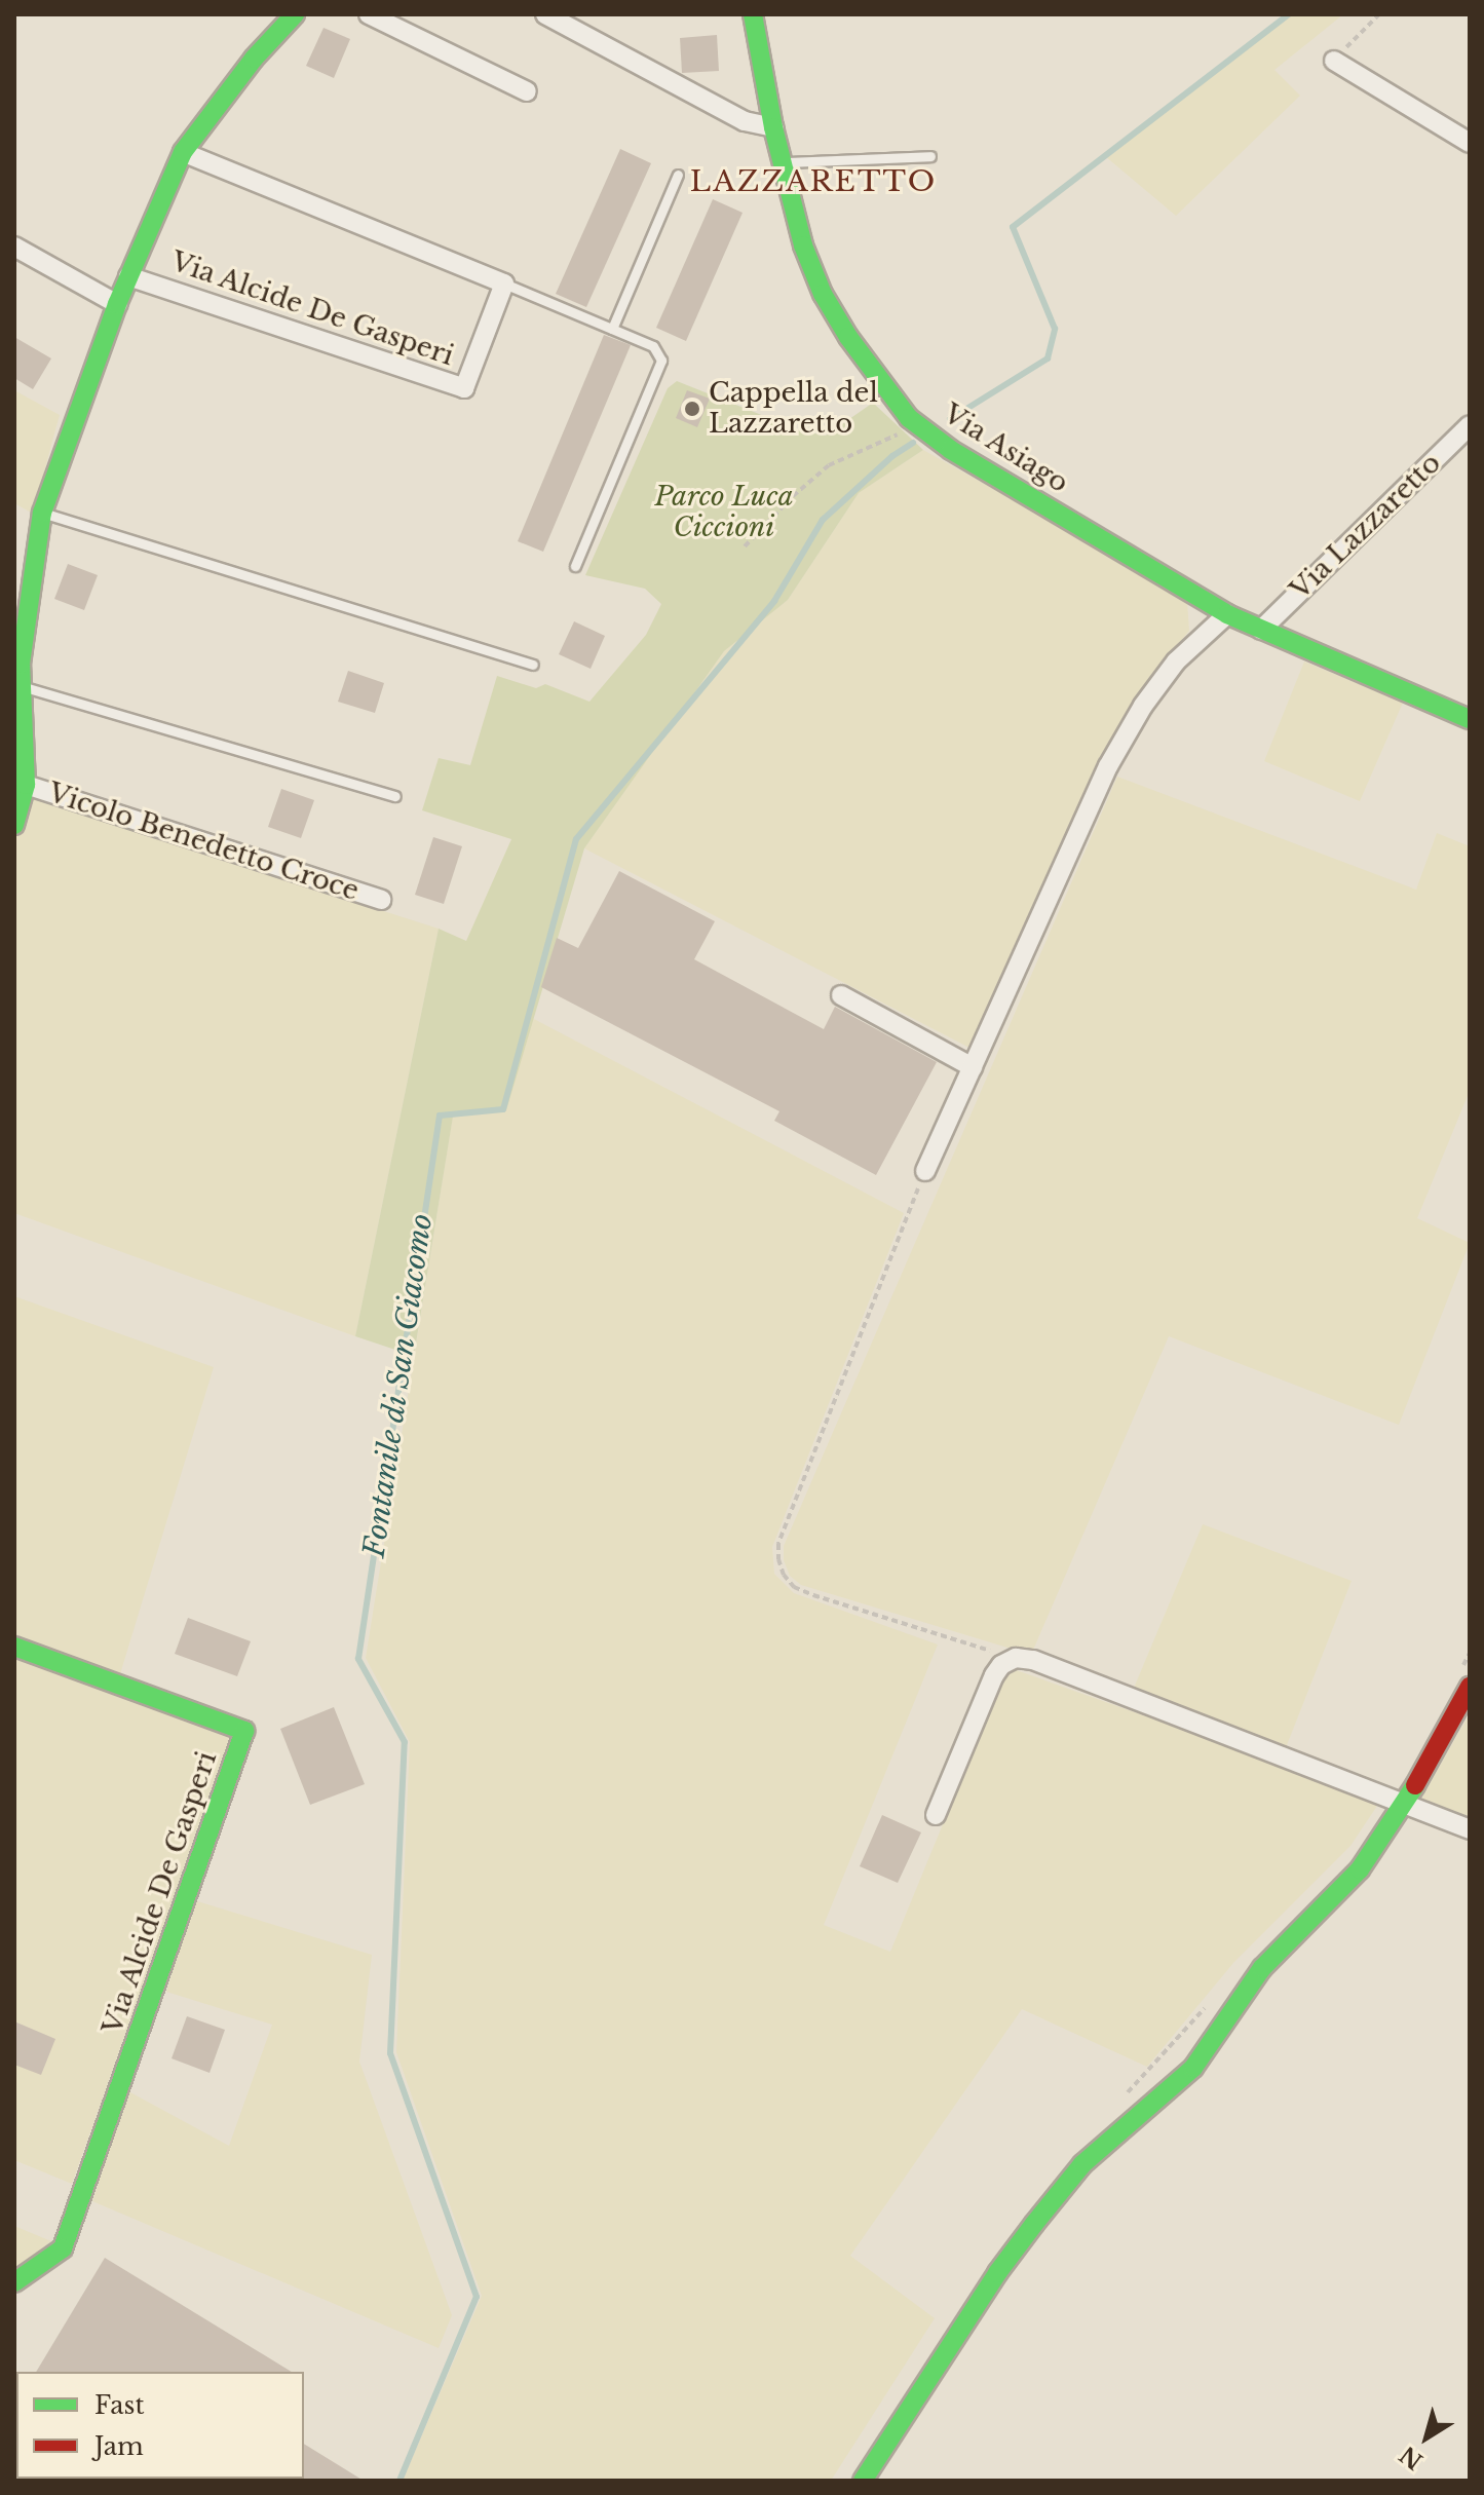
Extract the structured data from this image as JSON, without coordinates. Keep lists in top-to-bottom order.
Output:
{
  "streets": {
    "street": [
      "Via Alcide De Gasperi",
      "Via Asiago",
      "Via Lazzaretto",
      "Vicolo Benedetto Croce"
    ]
  },
  "crossings": [
    ["Via Alcide De Gasperi", "Vicolo Benedetto Croce"],
    ["Via Asiago", "Via Lazzaretto"]
  ],
  "districts": ["LAZZARETTO"],
  "water": ["Fontanile di San Giacomo"],
  "parks": ["Parco Luca Ciccioni"],
  "places": ["Cappella del Lazzaretto"],
  "legend": ["Fast", "Jam"],
  "north": "bottom left"
}
